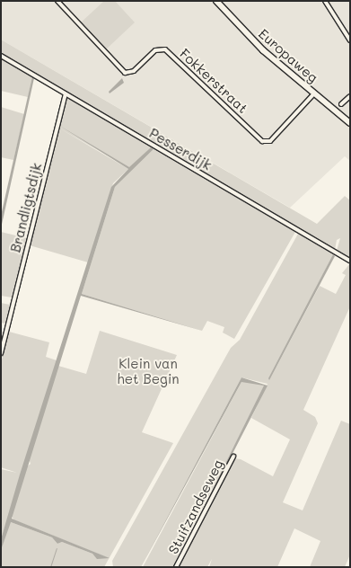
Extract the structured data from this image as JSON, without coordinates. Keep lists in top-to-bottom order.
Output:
{
  "streets": {
    "main road": ["Europaweg"],
    "street": [
      "Fokkerstraat",
      "Pesserdijk",
      "Brandligtsdijk",
      "Stuifzandseweg"
    ]
  },
  "crossings": [
    ["Europaweg", "Fokkerstraat"],
    ["Pesserdijk", "Brandligtsdijk"]
  ],
  "parks": ["Klein van het Begin"]
}
